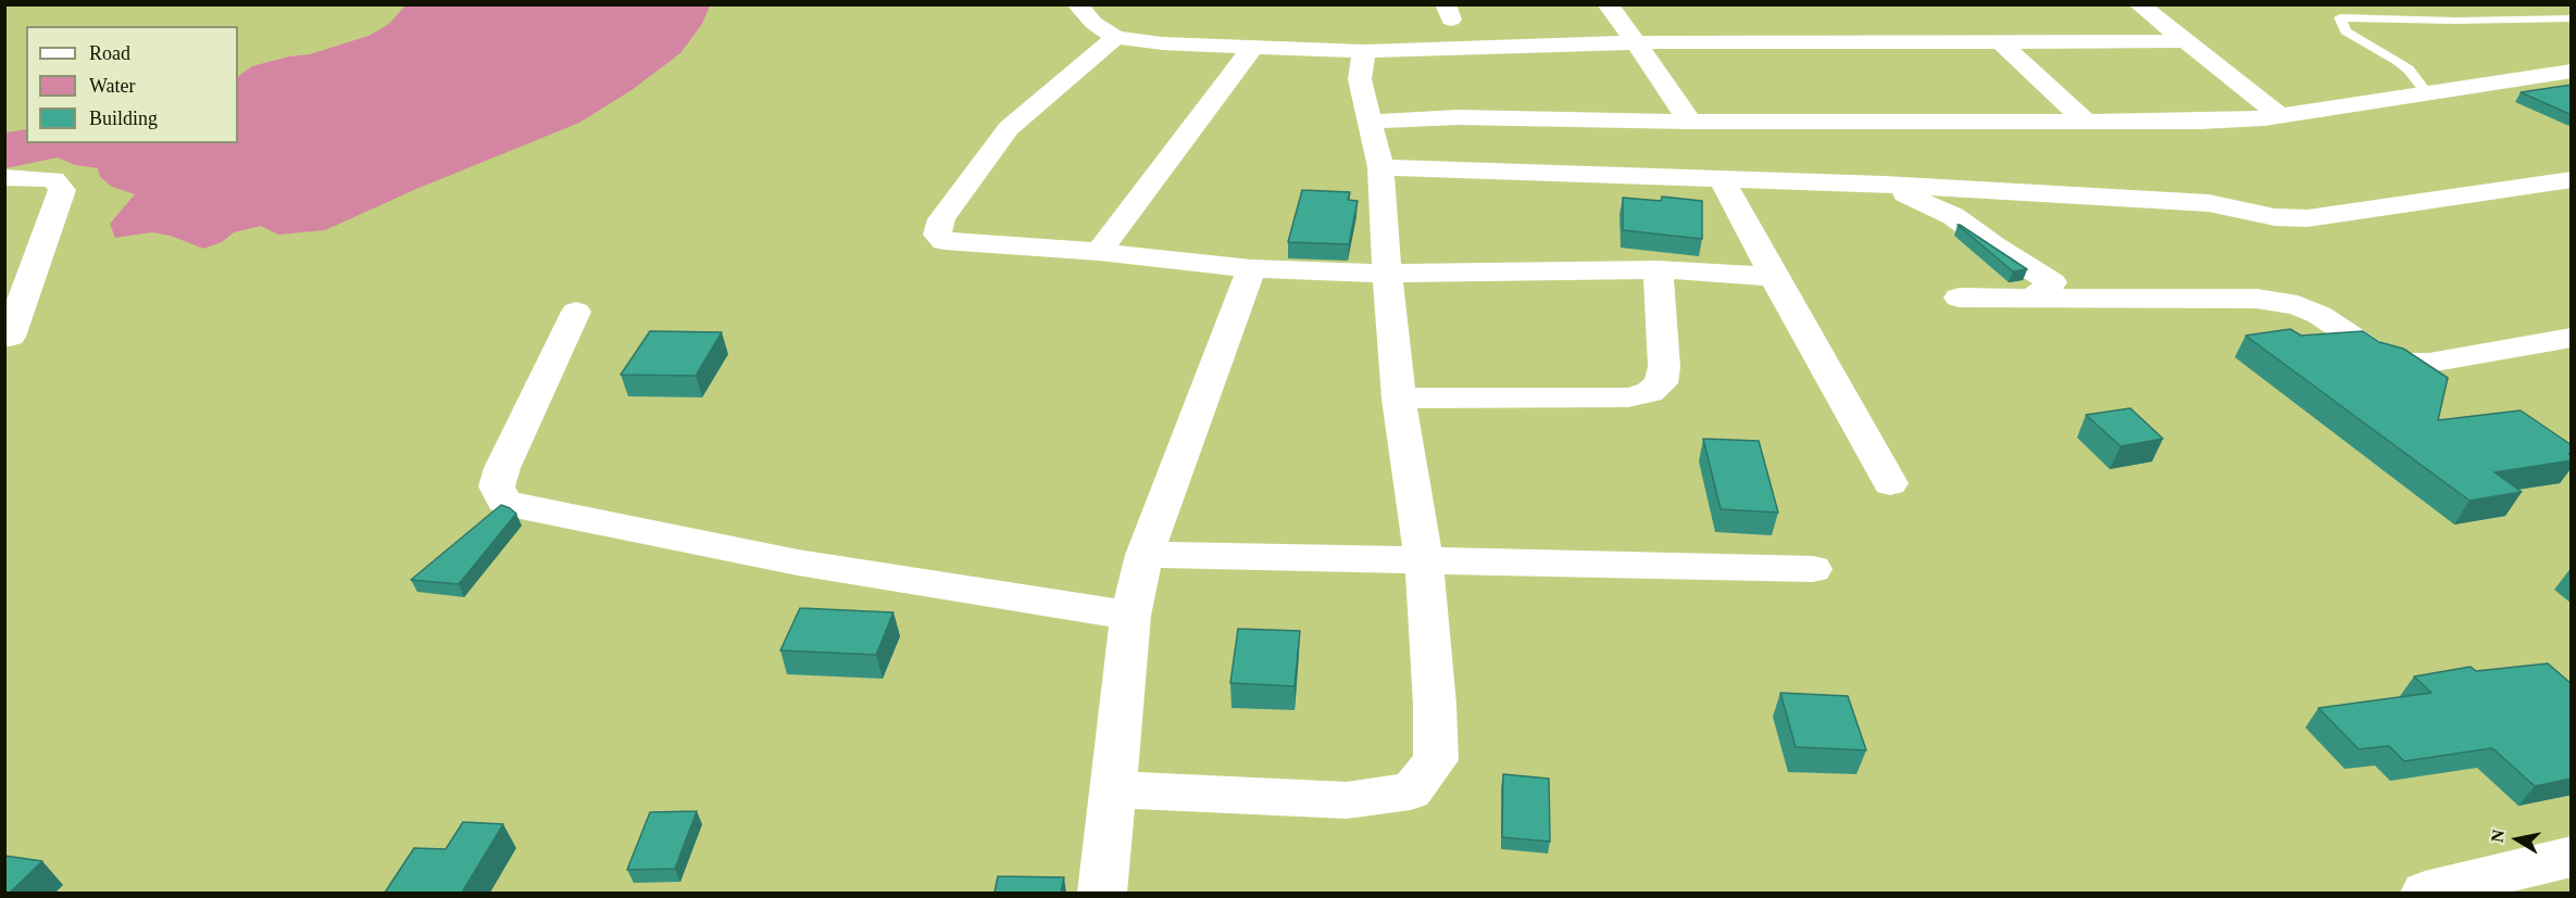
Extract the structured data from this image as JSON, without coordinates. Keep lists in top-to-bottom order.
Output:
{
  "legend": ["Road", "Water", "Building"],
  "north": "left"
}
